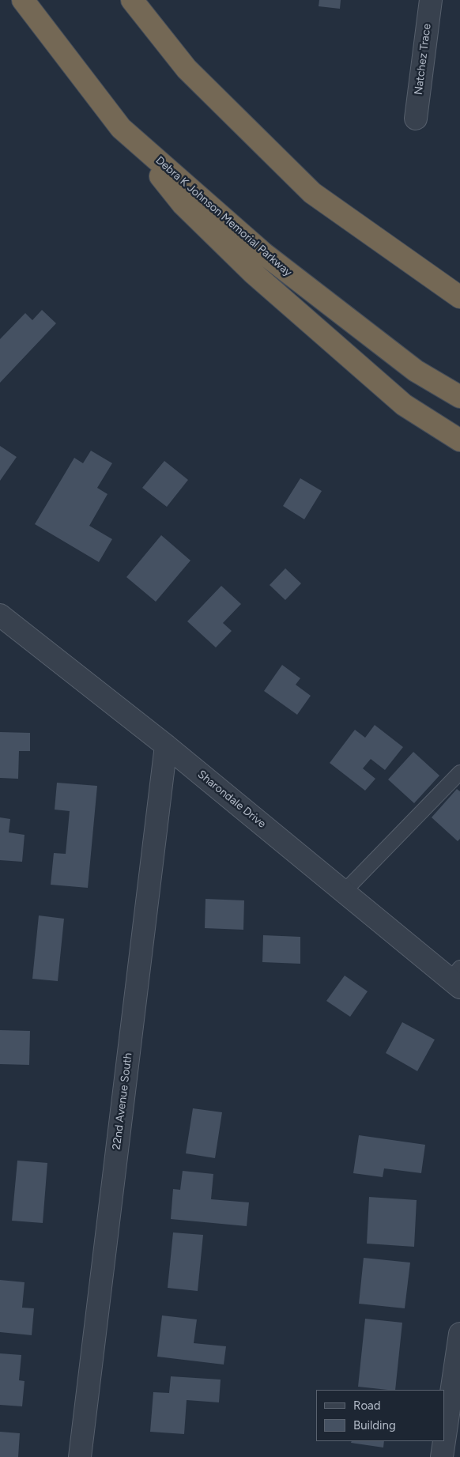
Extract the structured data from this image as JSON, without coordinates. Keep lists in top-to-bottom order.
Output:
{
  "streets": {
    "highway": ["Debra K Johnson Memorial Parkway"],
    "street": ["Natchez Trace", "Sharondale Drive", "22nd Avenue South"]
  },
  "crossings": [
    ["Sharondale Drive", "22nd Avenue South"]
  ],
  "legend": ["Road", "Building"]
}
